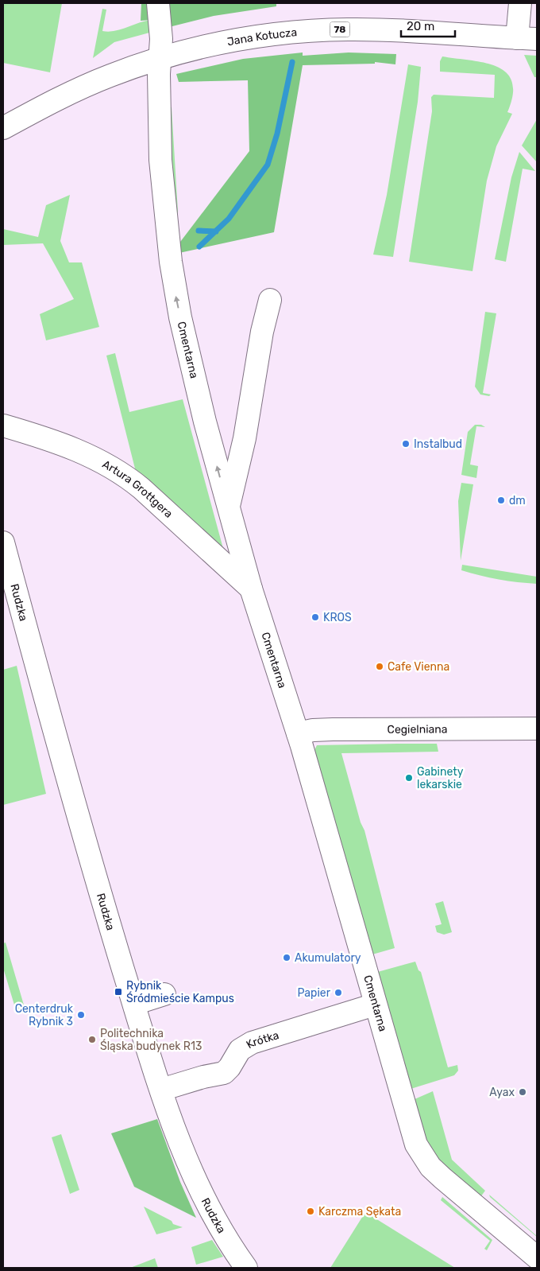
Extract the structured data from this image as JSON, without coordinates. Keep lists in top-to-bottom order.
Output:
{
  "streets": {
    "street": [
      "78",
      "Jana Kotucza",
      "Cmentarna",
      "Artura Grottgera",
      "Rudzka",
      "Cegielniana",
      "Krótka"
    ]
  },
  "crossings": [
    ["Jana Kotucza", "Cmentarna"],
    ["Cmentarna", "Artura Grottgera"],
    ["Cmentarna", "Cegielniana"],
    ["Cmentarna", "Krótka"],
    ["Rudzka", "Krótka"]
  ],
  "places": {
    "other": [
      "Instalbud",
      "dm",
      "KROS",
      "Cafe Vienna",
      "Gabinety lekarskie",
      "Akumulatory",
      "Papier",
      "Centerdruk Rybnik 3",
      "Politechnika Śląska budynek R13",
      "Ayax",
      "Karczma Sękata"
    ],
    "transit": ["Rybnik Śródmieście Kampus"]
  },
  "scale_bar": "20 m"
}
